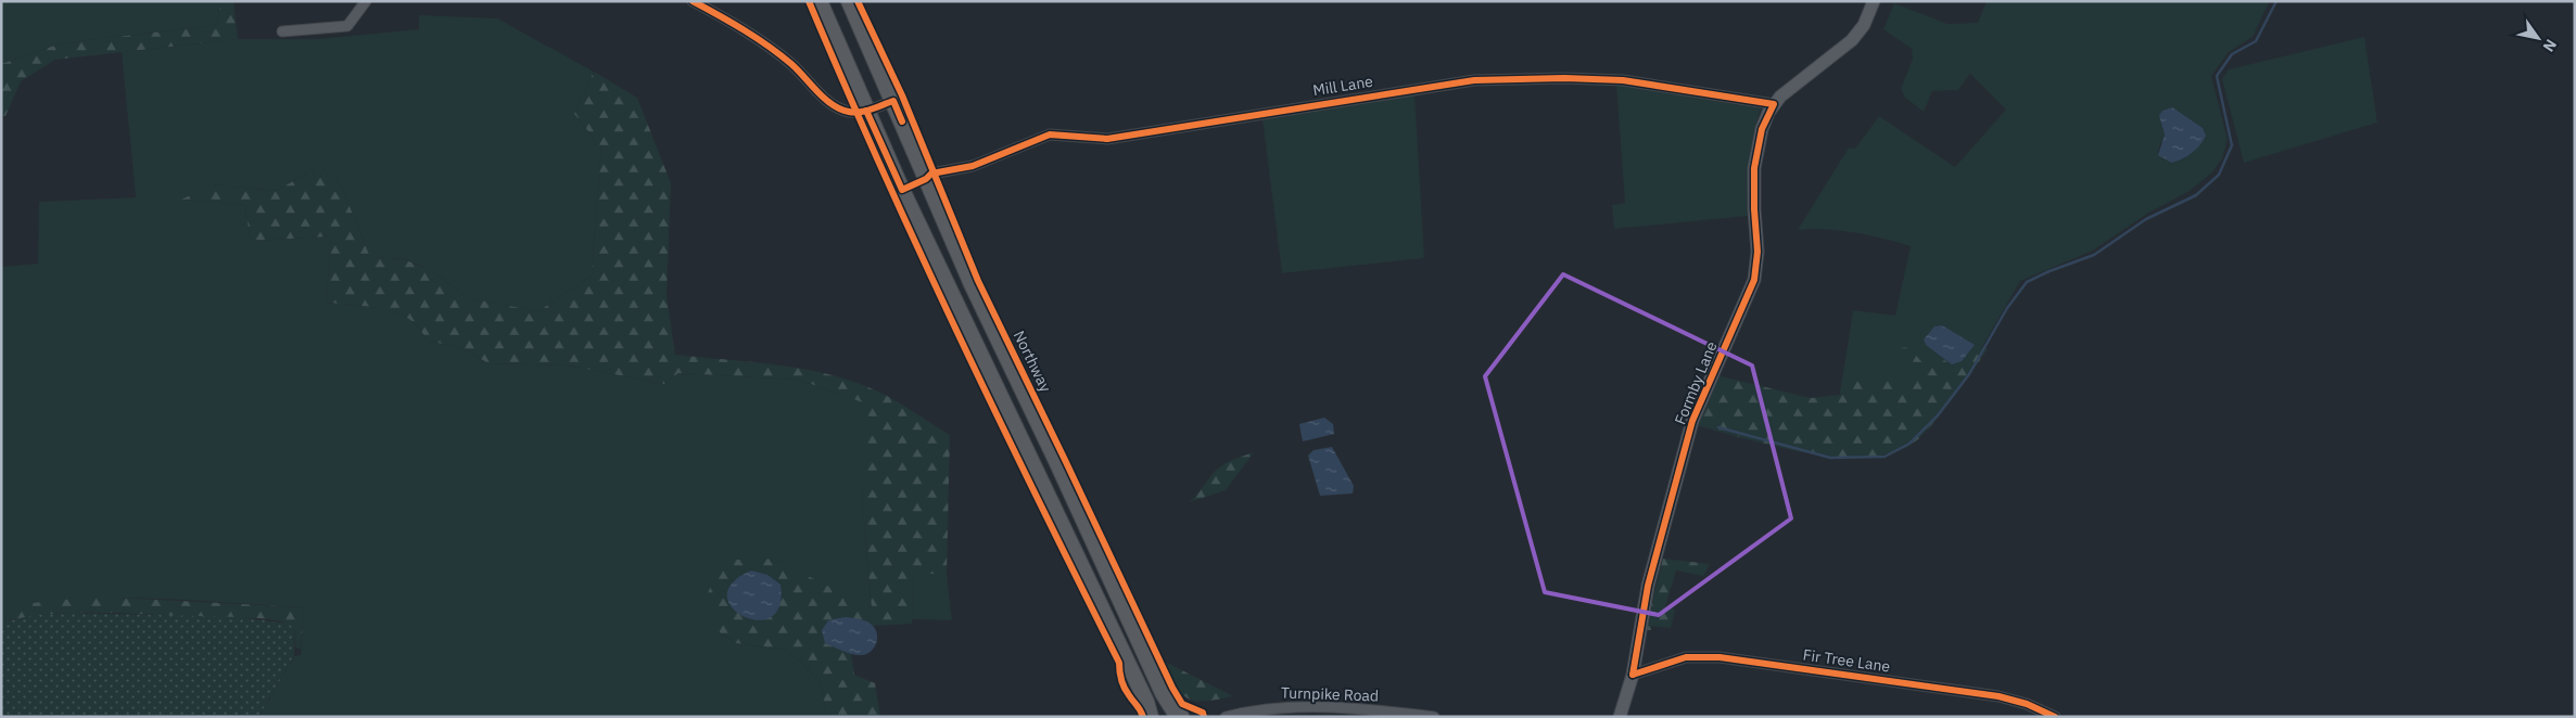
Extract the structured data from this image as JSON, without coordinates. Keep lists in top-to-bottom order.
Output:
{
  "streets": {
    "highway": ["Northway"],
    "main road": ["Formby Lane"],
    "street": ["Mill Lane", "Fir Tree Lane", "Turnpike Road"]
  },
  "crossings": [
    ["Mill Lane", "Northway"],
    ["Mill Lane", "Formby Lane"],
    ["Formby Lane", "Fir Tree Lane"]
  ],
  "north": "bottom right"
}
